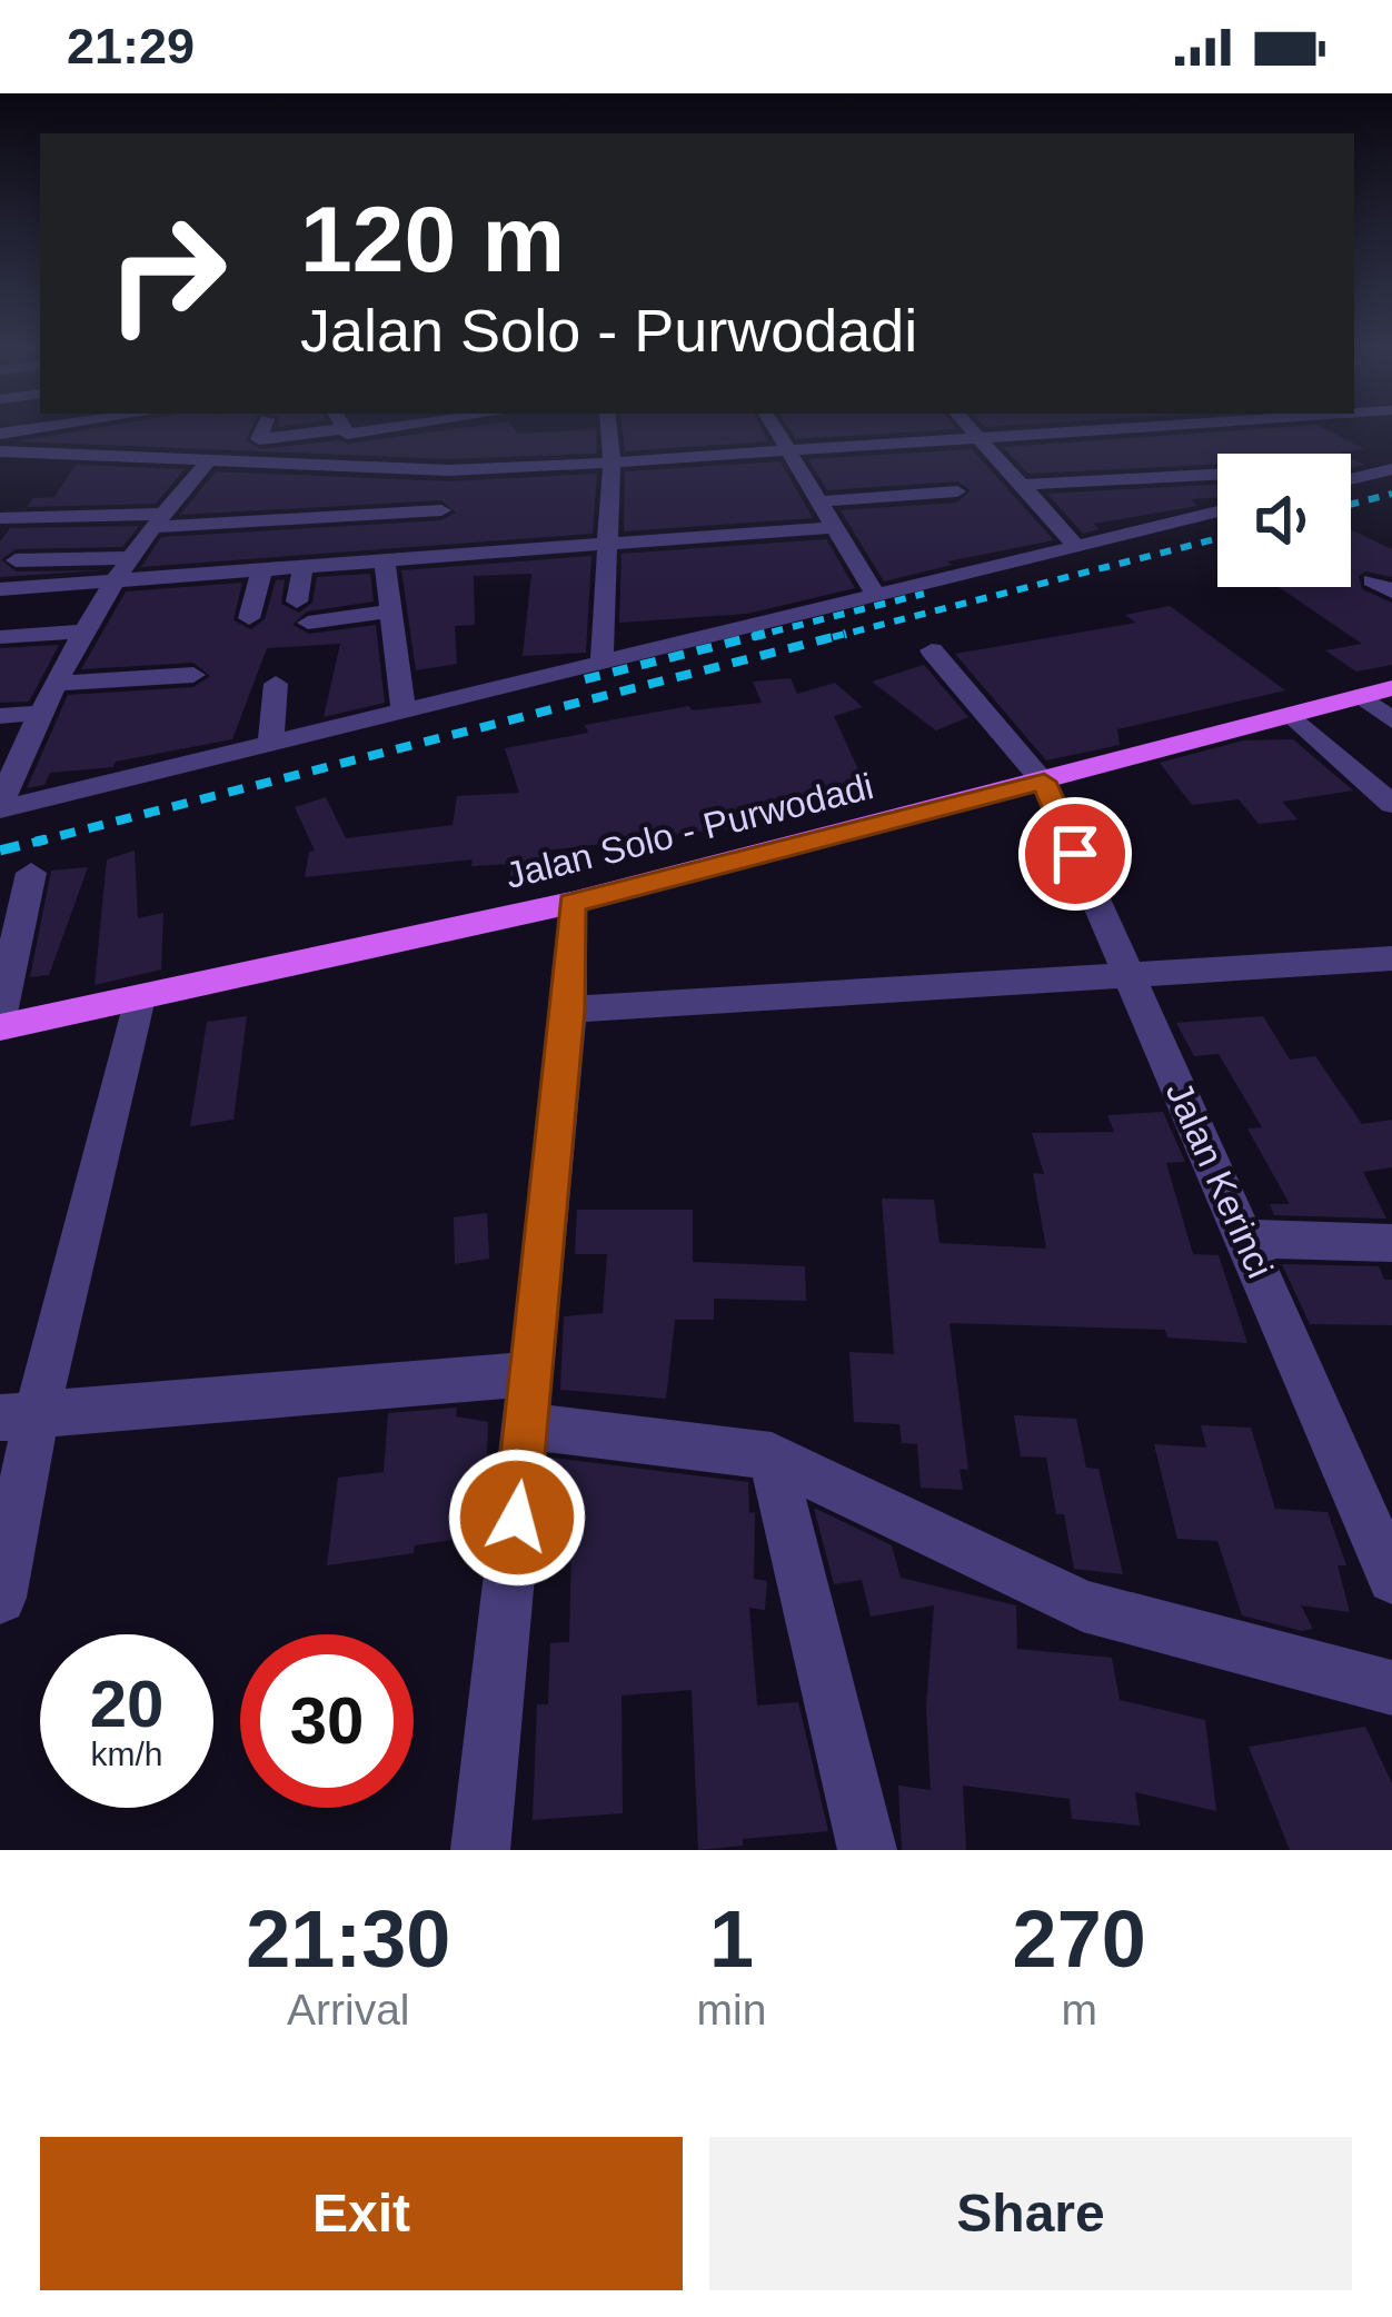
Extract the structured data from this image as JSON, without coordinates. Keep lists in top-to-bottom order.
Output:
{
  "streets": {
    "main road": ["Jalan Solo - Purwodadi"],
    "street": ["Jalan Kerinci"]
  },
  "crossings": [
    ["Jalan Solo - Purwodadi", "Jalan Kerinci"]
  ],
  "page": {
    "status": "21:29",
    "turn": ["120 m", "Jalan Solo - Purwodadi"],
    "speed": "20 km/h",
    "limit": "30",
    "eta": [
      "21:30",
      "Arrival",
      "1",
      "min",
      "270",
      "m"
    ],
    "buttons": ["Exit", "Share"]
  }
}
